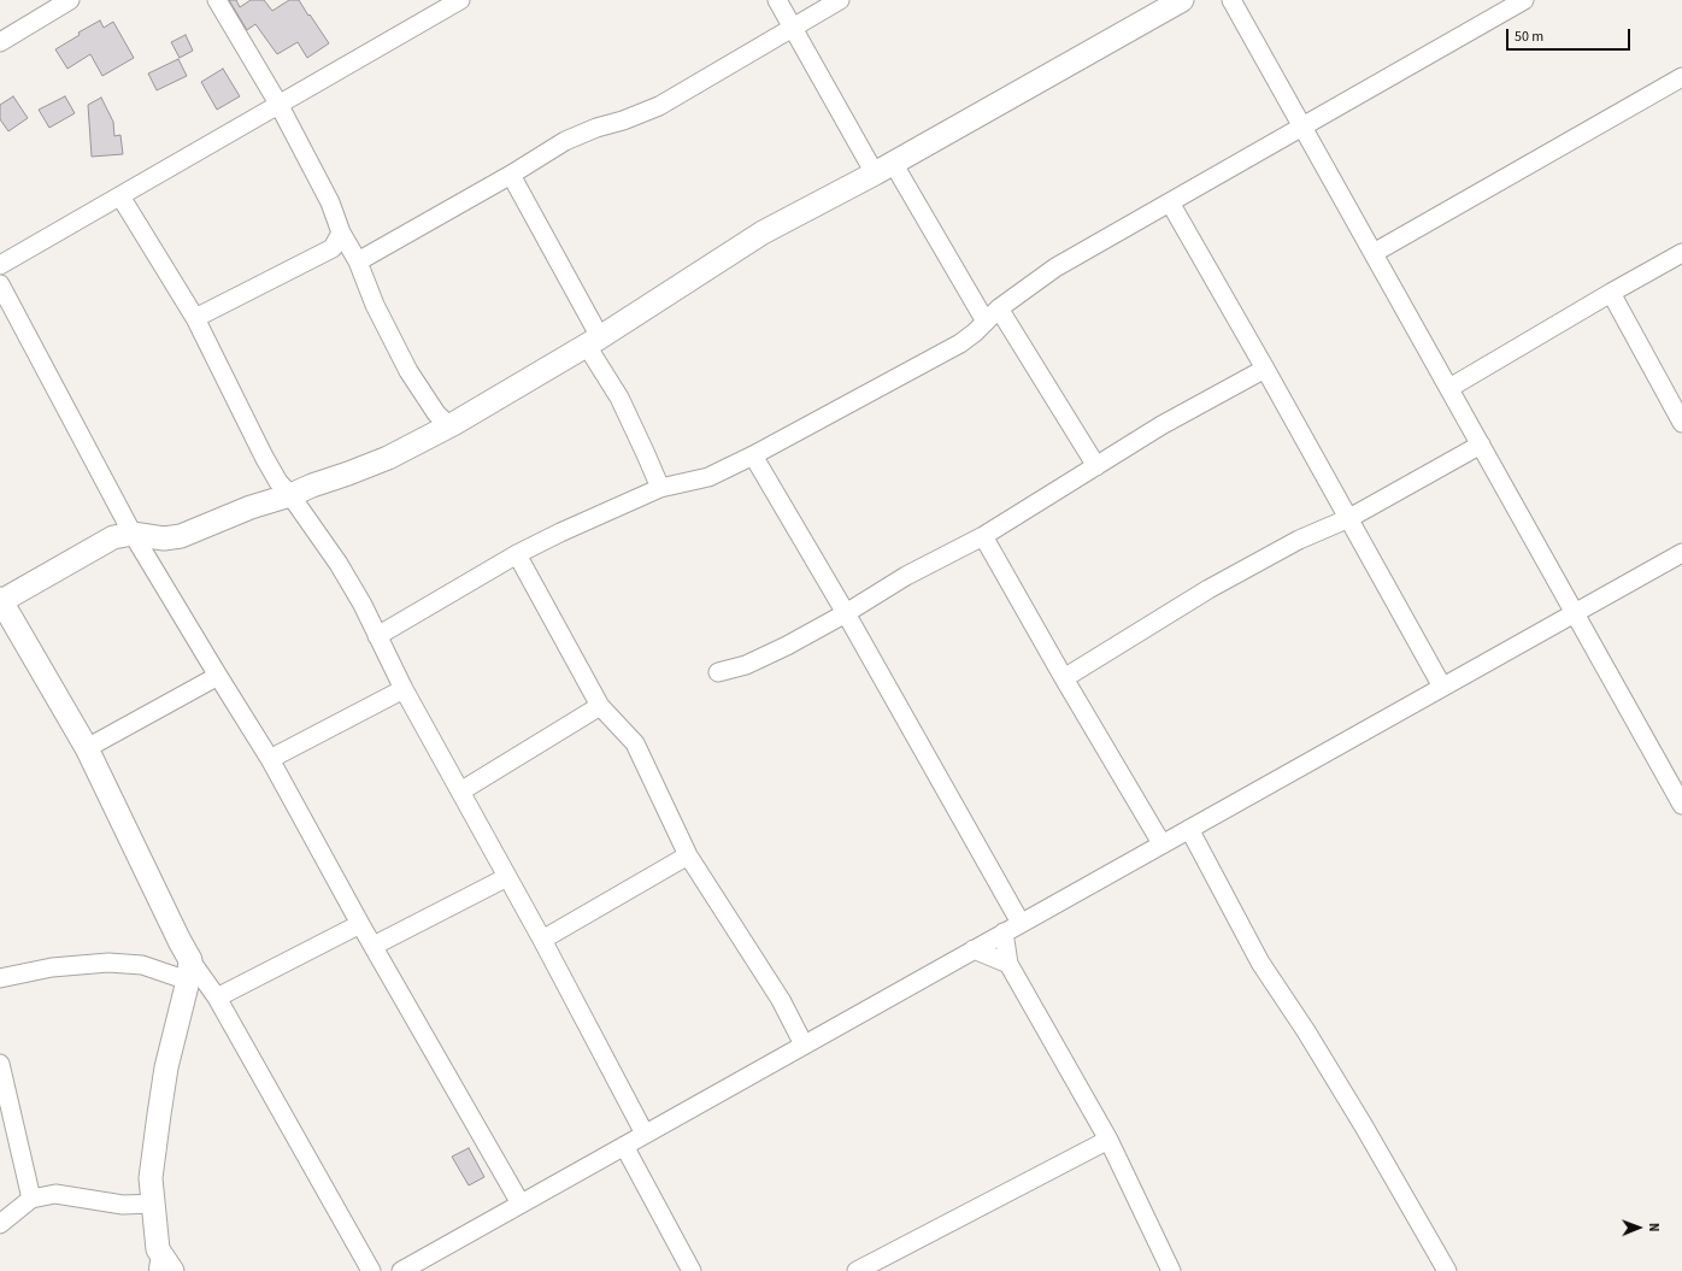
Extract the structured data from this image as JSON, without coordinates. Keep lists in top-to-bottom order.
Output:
{
  "scale_bar": "50 m",
  "north": "right"
}
